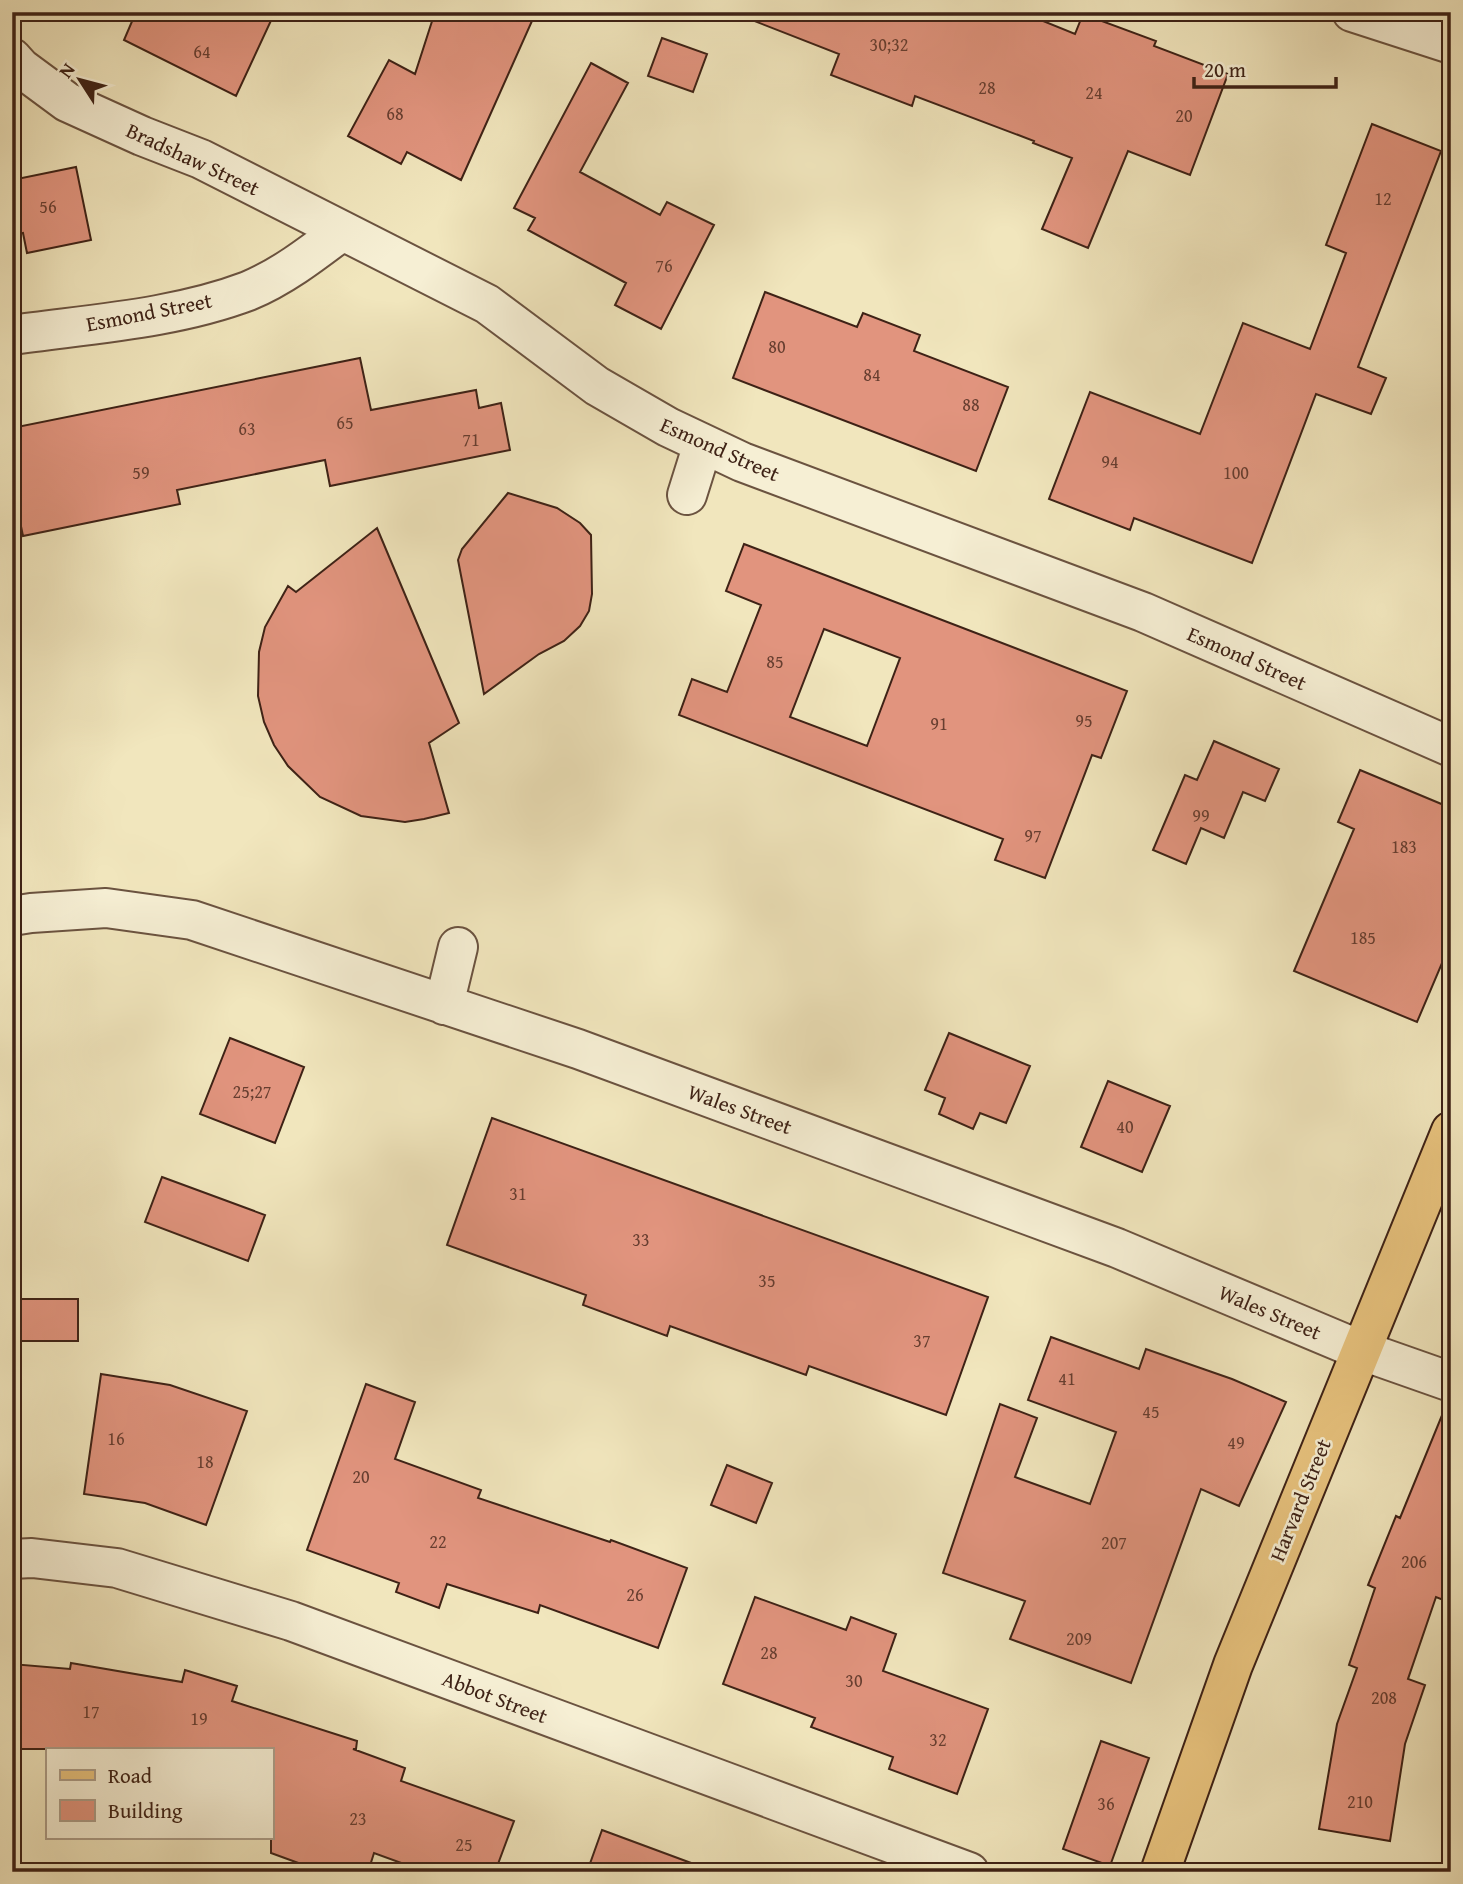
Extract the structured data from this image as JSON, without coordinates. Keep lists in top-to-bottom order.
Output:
{
  "streets": {
    "main road": ["Harvard Street"],
    "street": [
      "Bradshaw Street",
      "Esmond Street",
      "Wales Street",
      "Abbot Street"
    ]
  },
  "crossings": [
    ["Bradshaw Street", "Esmond Street"],
    ["Wales Street", "Harvard Street"]
  ],
  "house_numbers": [
    "30;32",
    "64",
    "28",
    "24",
    "68",
    "20",
    "12",
    "56",
    "76",
    "80",
    "84",
    "88",
    "65",
    "63",
    "71",
    "94",
    "59",
    "100",
    "85",
    "95",
    "91",
    "99",
    "97",
    "183",
    "185",
    "25;27",
    "40",
    "31",
    "33",
    "35",
    "37",
    "41",
    "45",
    "16",
    "49",
    "18",
    "20",
    "22",
    "207",
    "206",
    "26",
    "209",
    "28",
    "30",
    "208",
    "17",
    "19",
    "32",
    "210",
    "36",
    "23",
    "25"
  ],
  "legend": ["Road", "Building"],
  "scale_bar": "20 m",
  "north": "top left"
}
